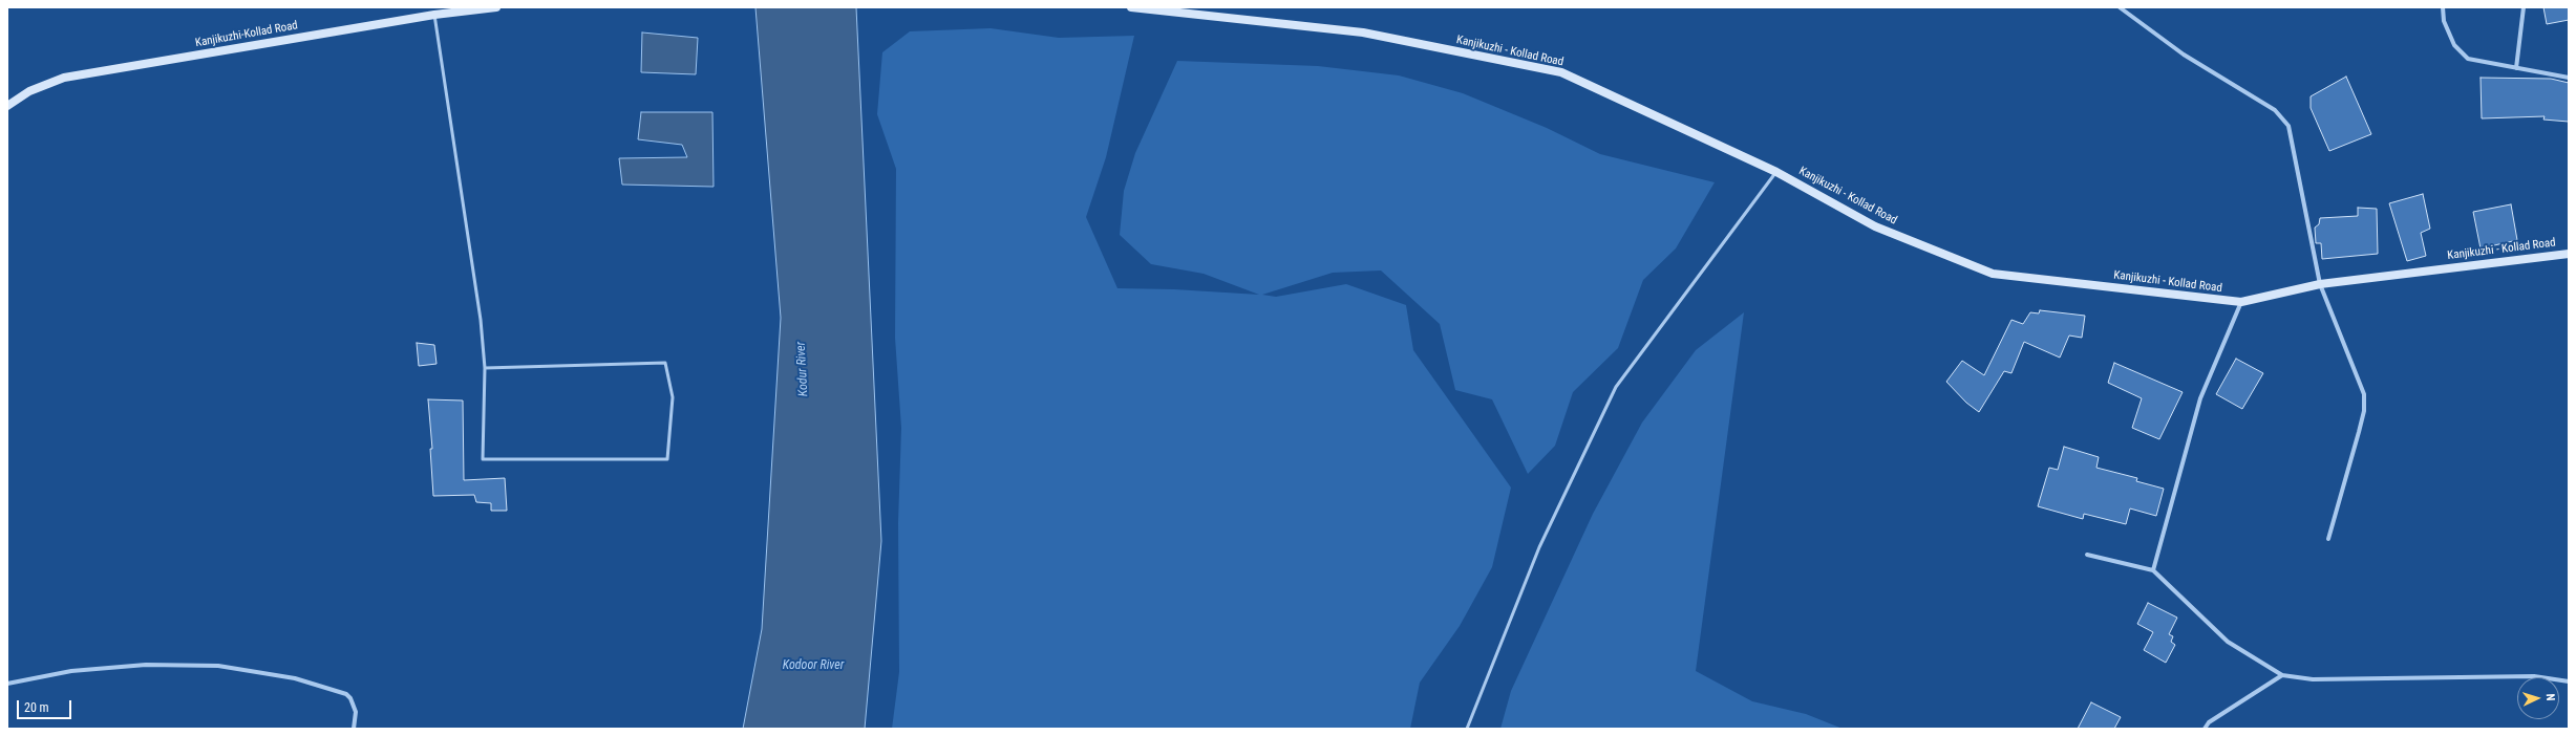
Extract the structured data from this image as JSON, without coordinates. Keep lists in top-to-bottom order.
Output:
{
  "streets": {
    "main road": ["Kanjikuzhi-Kollad Road", "Kanjikuzhi - Kollad Road"]
  },
  "water": ["Kodur River", "Kodoor River"],
  "scale_bar": "20 m",
  "north": "right"
}
